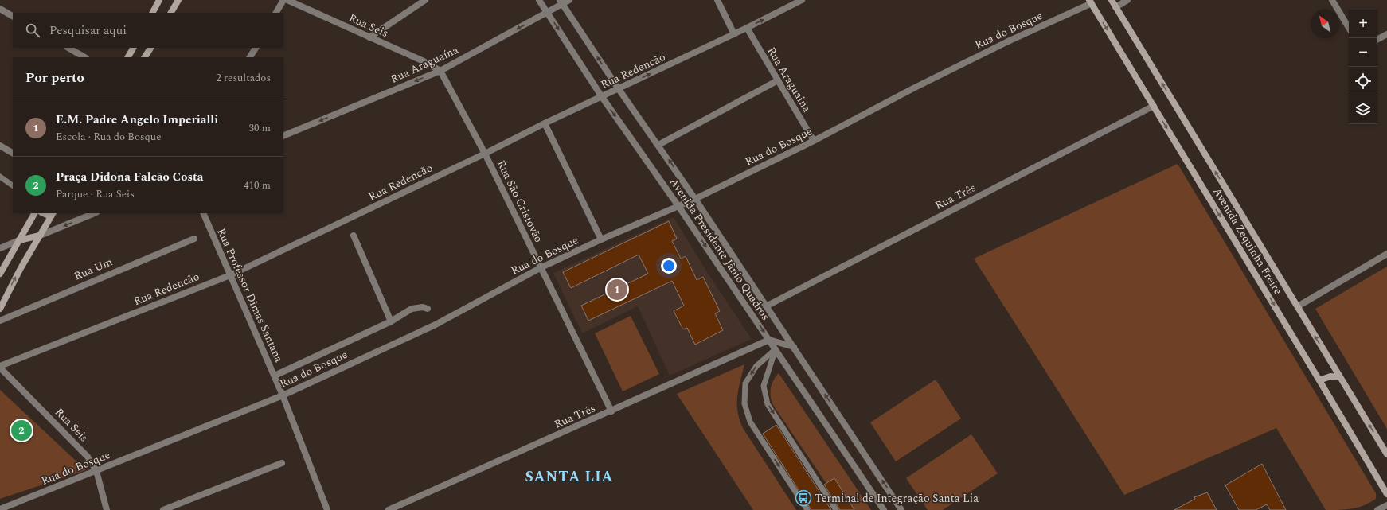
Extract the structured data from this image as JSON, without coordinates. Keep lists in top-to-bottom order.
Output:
{
  "streets": {
    "main road": ["Avenida Zequinha Freire"],
    "street": [
      "Rua Seis",
      "Rua do Bosque",
      "Rua Araguaína",
      "Rua Redencão",
      "Rua Araguaina",
      "Rua Três",
      "Rua São Cristovão",
      "Avenida Presidente Jânio Quadros",
      "Rua Um",
      "Rua Professor Dimas Santana"
    ]
  },
  "crossings": [
    ["Rua Seis", "Rua do Bosque"],
    ["Rua Seis", "Rua Araguaína"],
    ["Rua Seis", "Rua Redencão"],
    ["Rua Seis", "Rua São Cristovão"],
    ["Rua do Bosque", "Rua Araguaina"],
    ["Rua do Bosque", "Rua São Cristovão"],
    ["Rua do Bosque", "Avenida Zequinha Freire"],
    ["Rua do Bosque", "Avenida Presidente Jânio Quadros"],
    ["Rua do Bosque", "Rua Professor Dimas Santana"],
    ["Rua Araguaína", "Rua São Cristovão"],
    ["Rua Araguaína", "Avenida Presidente Jânio Quadros"],
    ["Rua Redencão", "Rua Araguaina"],
    ["Rua Redencão", "Rua São Cristovão"],
    ["Rua Redencão", "Avenida Presidente Jânio Quadros"],
    ["Rua Redencão", "Rua Professor Dimas Santana"],
    ["Rua Três", "Rua São Cristovão"],
    ["Rua Três", "Avenida Zequinha Freire"],
    ["Rua Três", "Avenida Presidente Jânio Quadros"]
  ],
  "one_way": ["Rua Araguaína"],
  "districts": ["SANTA LIA"],
  "places": {
    "bus stop": ["Terminal de Integração Santa Lia"]
  },
  "north": "top left",
  "page": {
    "map_buttons": ["+", "−"],
    "search": "Pesquisar aqui",
    "heading": ["Por perto", "2 resultados"],
    "list": [
      {
        "mark": "1",
        "name": "E.M. Padre Angelo Imperialli",
        "note": "Escola · Rua do Bosque",
        "value": "30 m"
      },
      {
        "mark": "2",
        "name": "Praça Didona Falcão Costa",
        "note": "Parque · Rua Seis",
        "value": "410 m"
      }
    ],
    "pins": ["1", "2"]
  }
}
